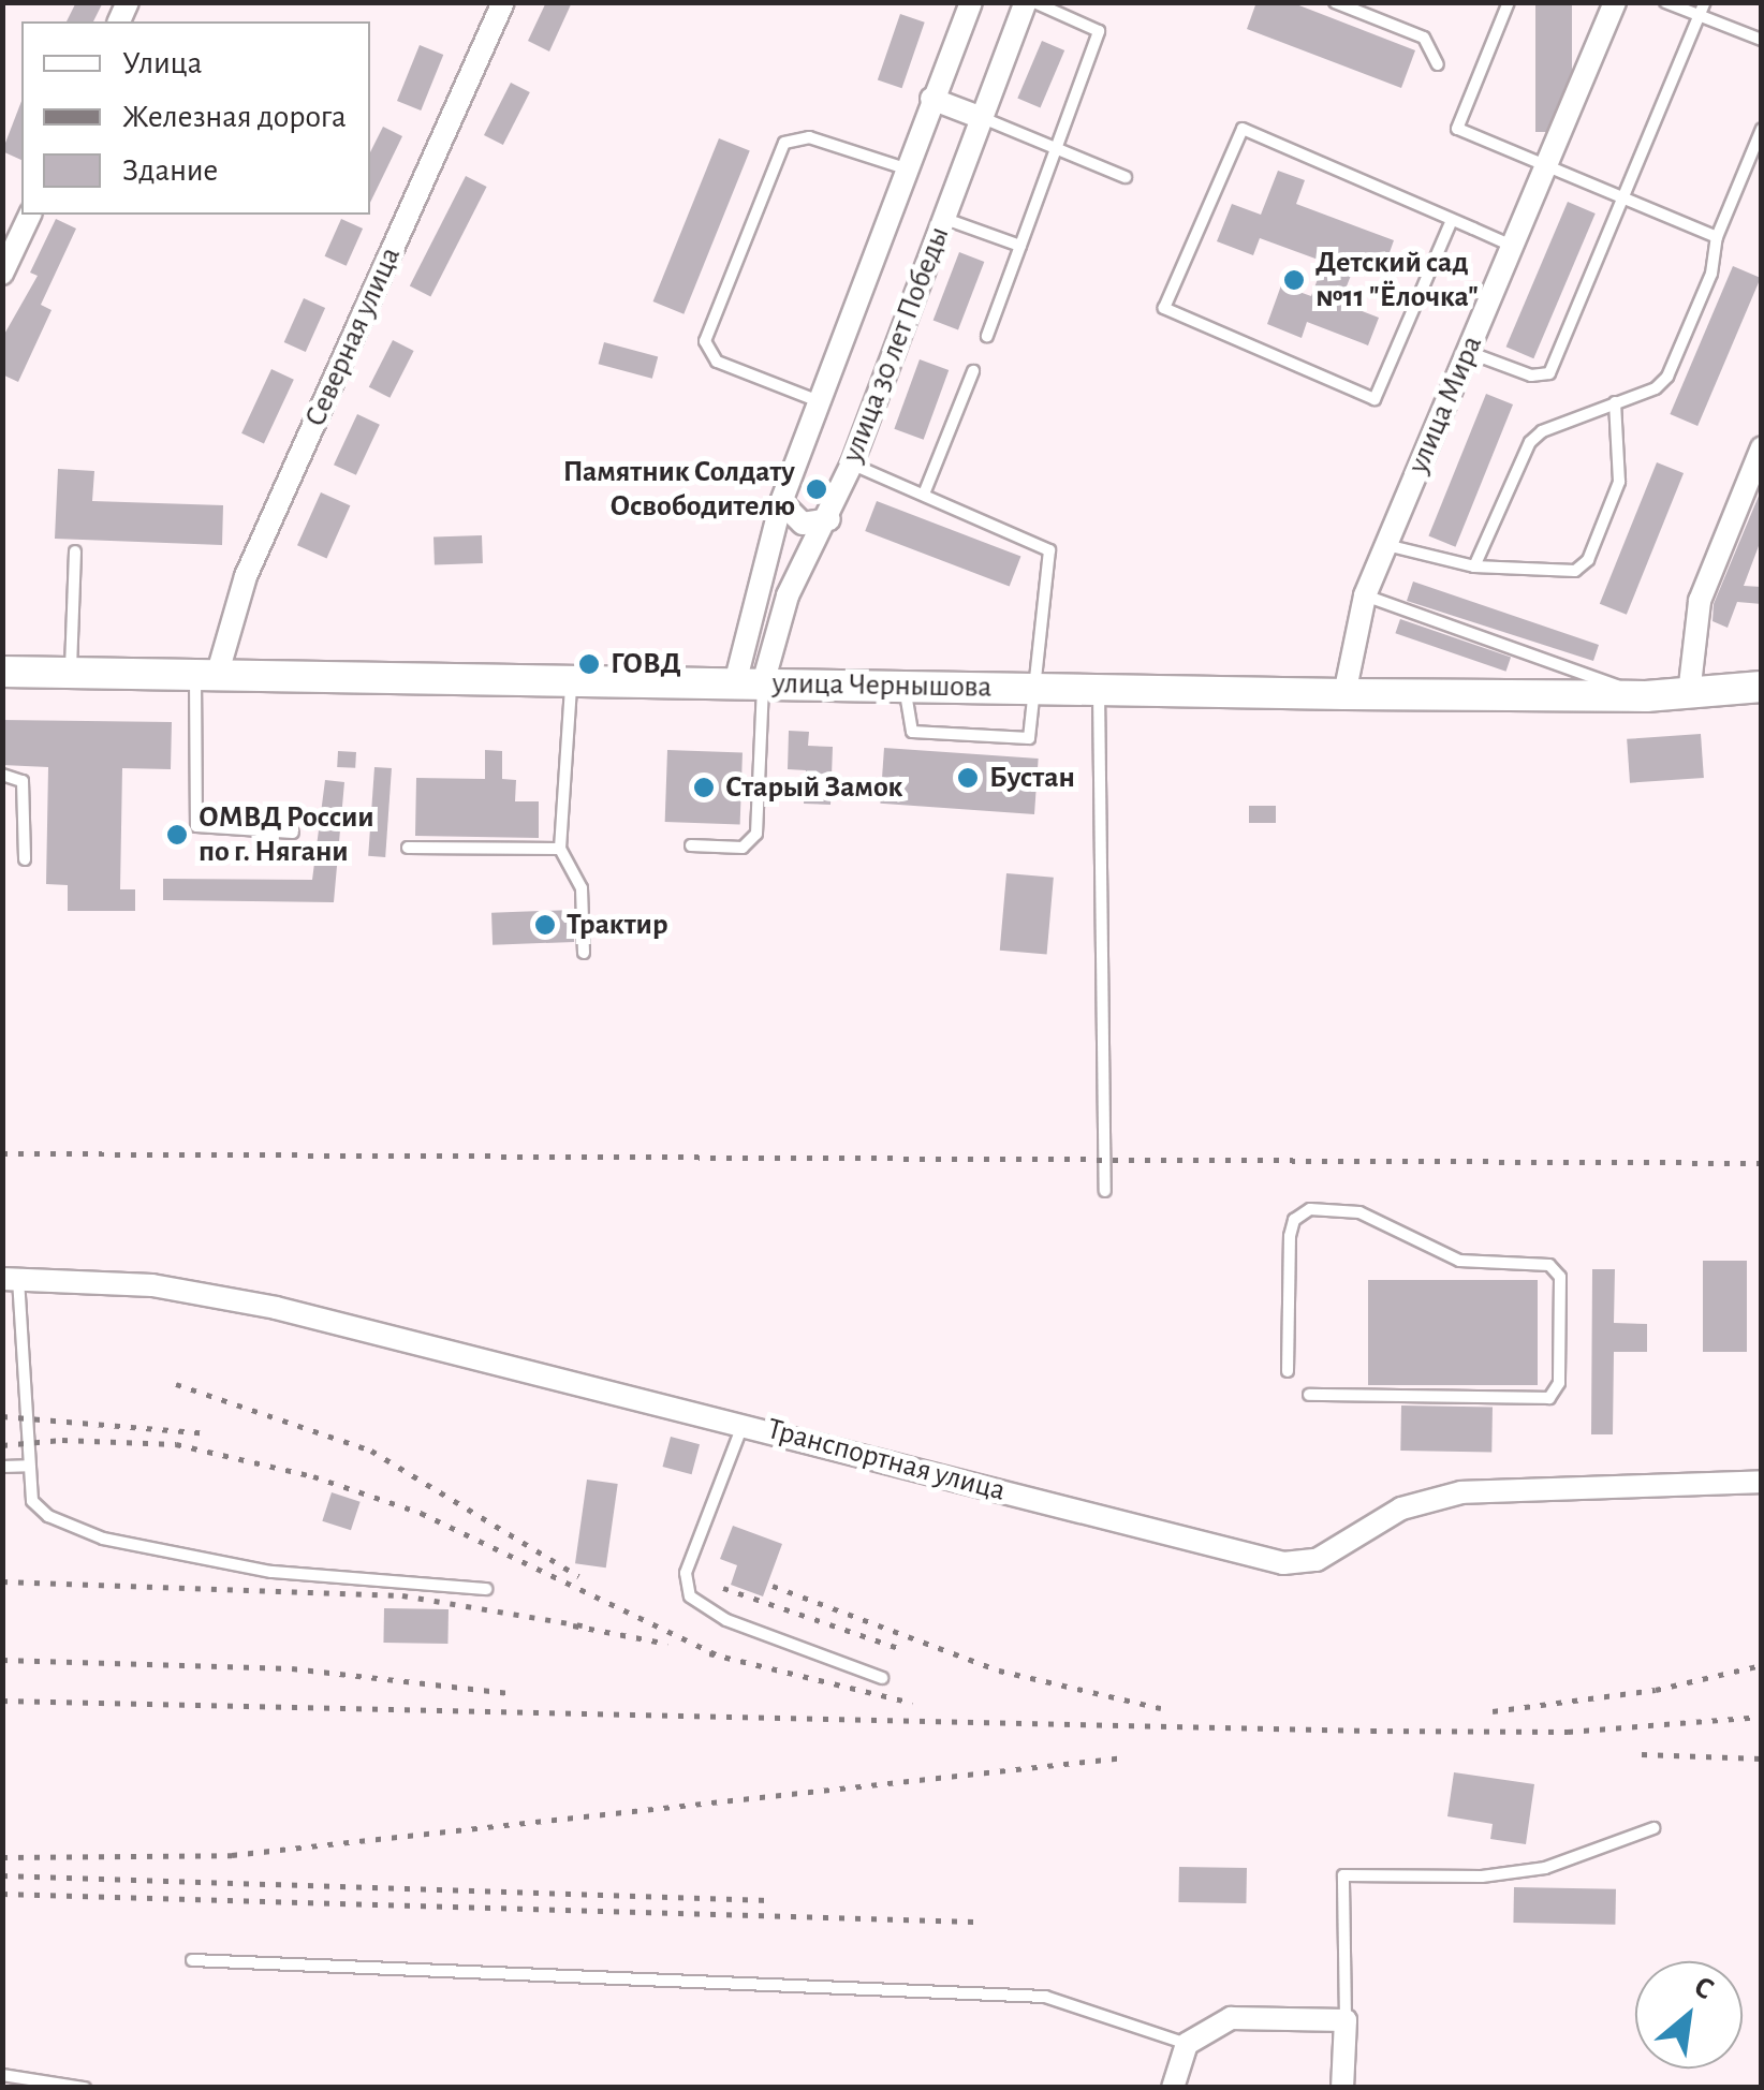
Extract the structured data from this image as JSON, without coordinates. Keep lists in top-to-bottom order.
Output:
{
  "streets": {
    "main road": ["улица Чернышова"],
    "street": [
      "Северная улица",
      "улица 30 лет Победы",
      "улица Мира",
      "Транспортная улица"
    ]
  },
  "crossings": [
    ["Северная улица", "улица Чернышова"],
    ["улица 30 лет Победы", "улица Чернышова"],
    ["улица Мира", "улица Чернышова"]
  ],
  "places": [
    "Детский сад №11 \"Ёлочка\"",
    "Памятник Солдату Освободителю",
    "ГОВД",
    "Бустан",
    "Старый Замок",
    "ОМВД России по г. Нягани",
    "Трактир"
  ],
  "legend": ["Улица", "Железная дорога", "Здание"],
  "north": "top right"
}
